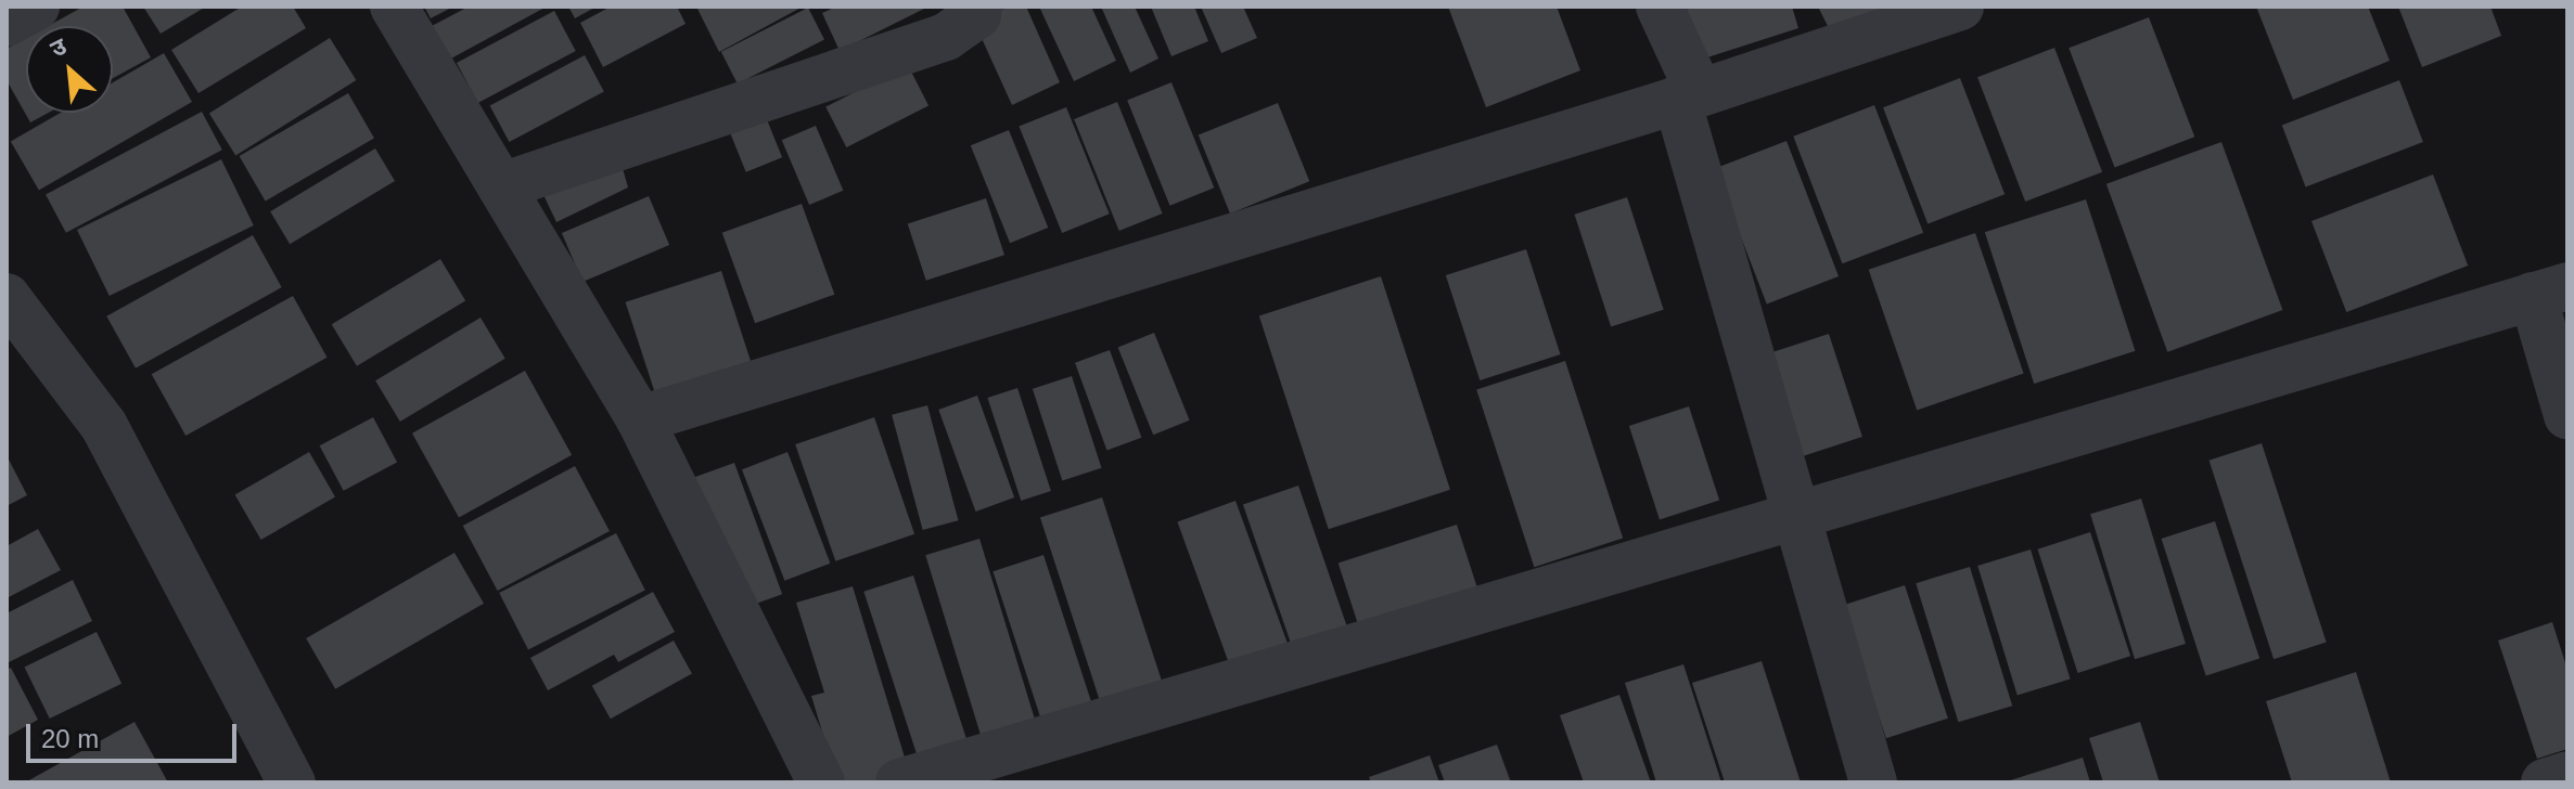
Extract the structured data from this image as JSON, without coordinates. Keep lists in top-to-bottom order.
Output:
{
  "scale_bar": "20 m",
  "north": "top left"
}
